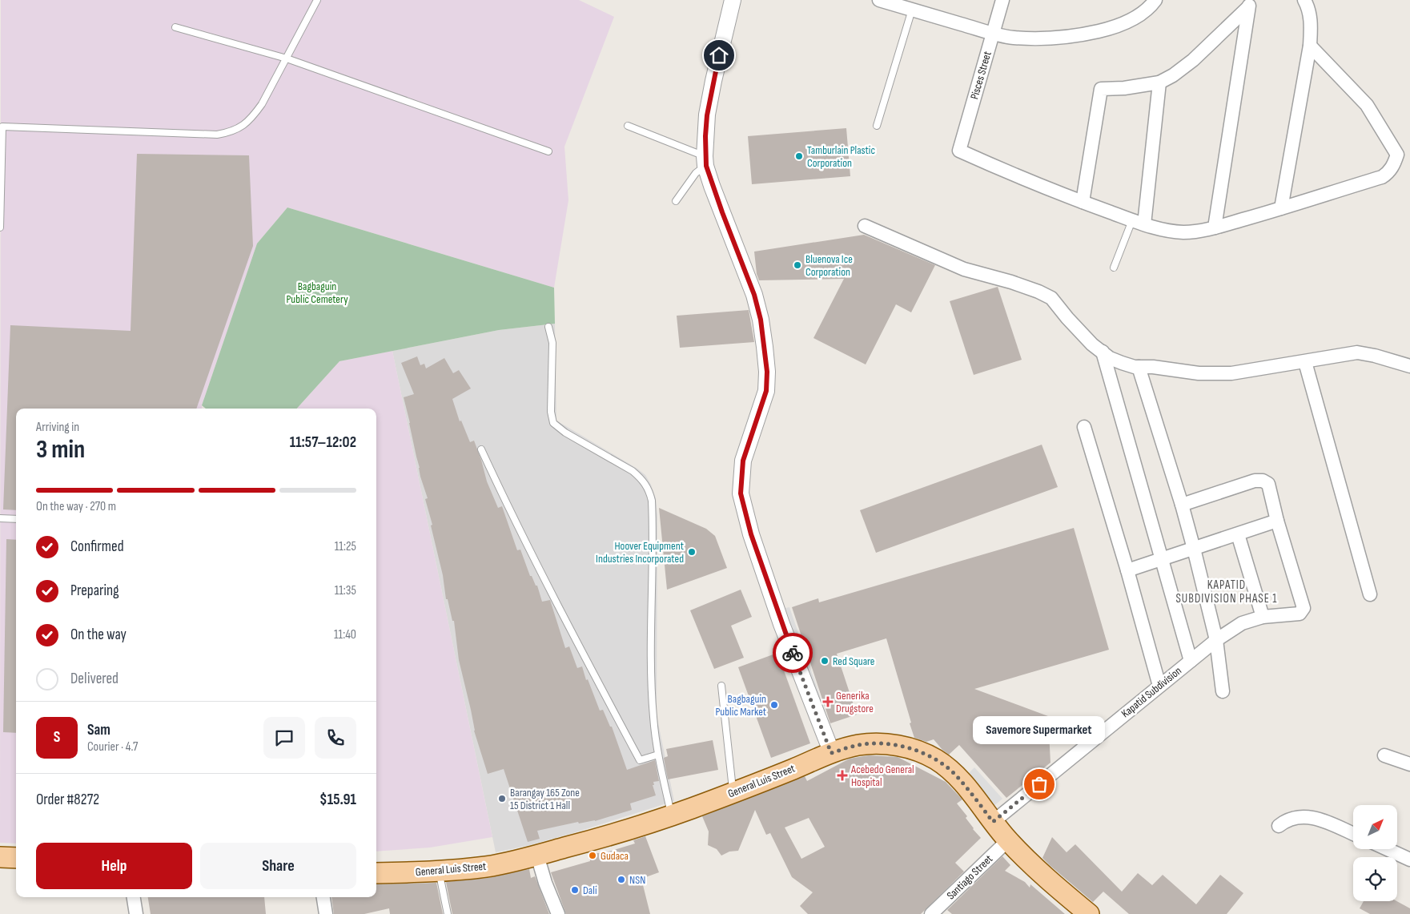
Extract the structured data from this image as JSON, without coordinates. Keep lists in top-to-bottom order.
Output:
{
  "streets": {
    "main road": ["General Luis Street"],
    "street": ["Pisces Street", "Kapatid Subdivision", "Santiago Street"]
  },
  "crossings": [
    ["Kapatid Subdivision", "General Luis Street"],
    ["General Luis Street", "Santiago Street"]
  ],
  "districts": ["KAPATID SUBDIVISION PHASE 1"],
  "parks": ["Bagbaguin Public Cemetery"],
  "places": {
    "other": [
      "Tamburlain Plastic Corporation",
      "Bluenova Ice Corporation",
      "Hoover Equipment Industries Incorporated",
      "Red Square",
      "Bagbaguin Public Market",
      "Savemore Supermarket",
      "Barangay 165 Zone 15 District 1 Hall",
      "Gudaca",
      "NSN",
      "Dali"
    ],
    "health": ["Generika Drugstore", "Acebedo General Hospital"]
  },
  "north": "top right",
  "page": {
    "heading": ["3 min", "Arriving in", "11:57–12:02"],
    "panel": [
      "Sam",
      "Courier · 4.7",
      "Order #8272",
      "$15.91"
    ],
    "bar": "On the way · 270 m",
    "list": [
      ["Confirmed", "11:25"],
      ["Preparing", "11:35"],
      ["On the way", "11:40"],
      "Delivered"
    ],
    "bubble": "Savemore Supermarket",
    "round": "S",
    "buttons": ["Help", "Share"]
  }
}
